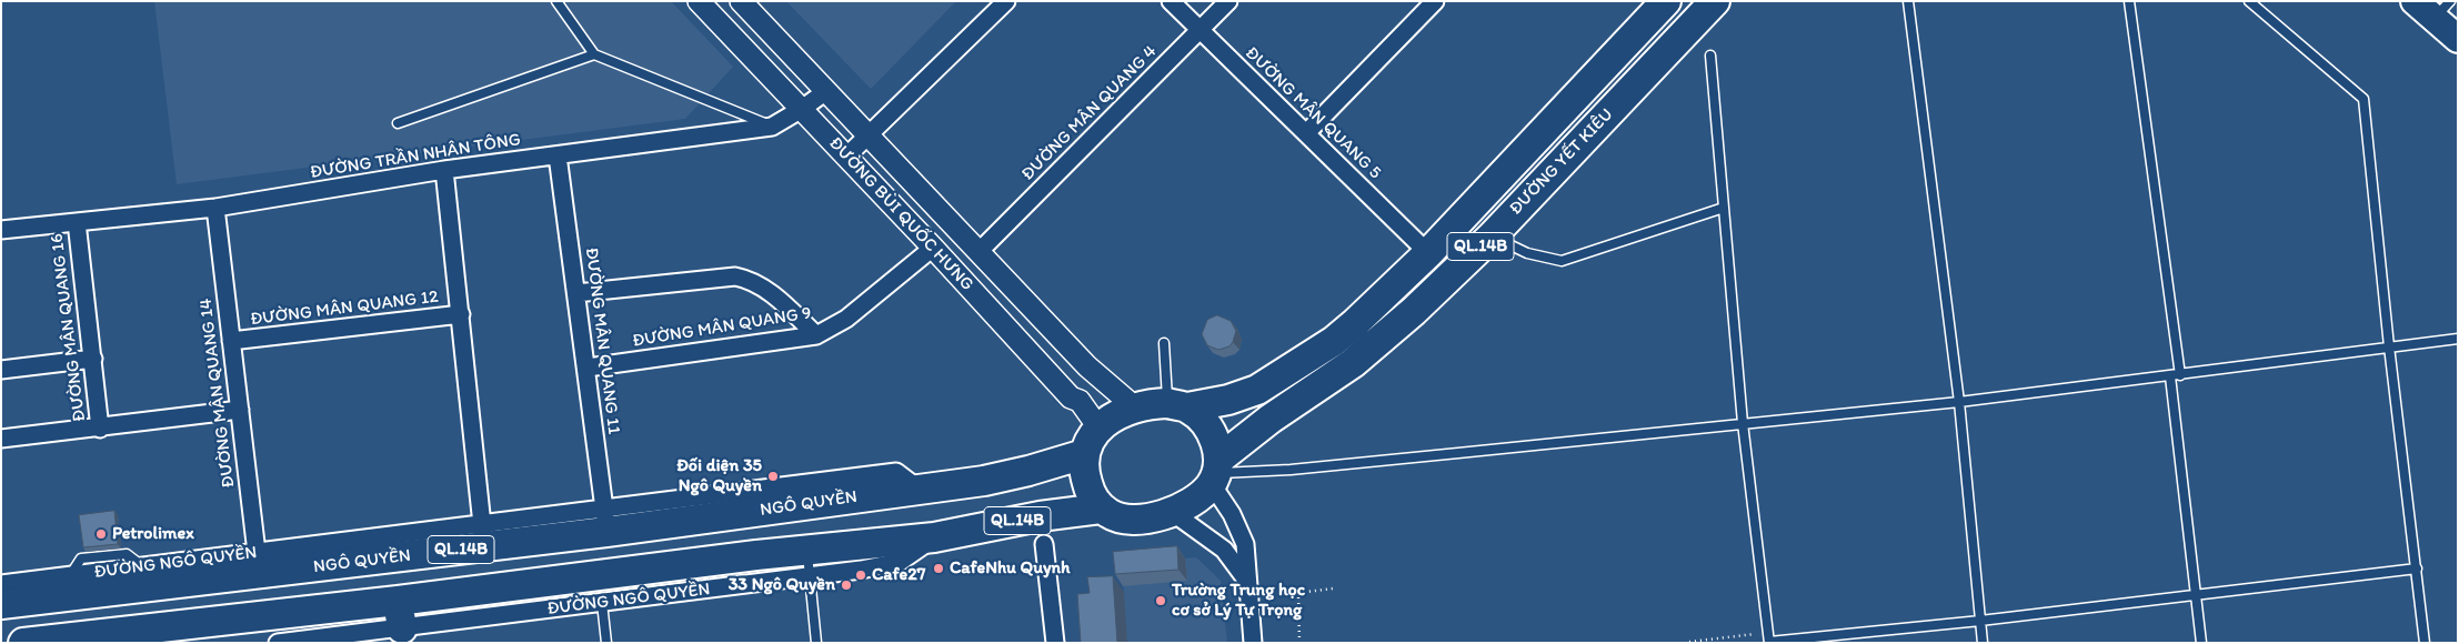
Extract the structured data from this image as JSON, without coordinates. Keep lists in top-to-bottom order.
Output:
{
  "streets": {
    "highway": ["ĐƯỜNG YẾT KIÊU", "QL.14B", "NGÔ QUYỀN"],
    "street": [
      "ĐƯỜNG MÂN QUANG 4",
      "ĐƯỜNG MÂN QUANG 5",
      "ĐƯỜNG TRẦN NHÂN TÔNG",
      "ĐƯỜNG BÙI QUỐC HƯNG",
      "ĐƯỜNG MÂN QUANG 12",
      "ĐƯỜNG MÂN QUANG 16",
      "ĐƯỜNG MÂN QUANG 9",
      "ĐƯỜNG MÂN QUANG 11",
      "ĐƯỜNG MÂN QUANG 14",
      "ĐƯỜNG NGÔ QUYỀN"
    ]
  },
  "crossings": [
    ["ĐƯỜNG MÂN QUANG 4", "ĐƯỜNG MÂN QUANG 5"],
    ["ĐƯỜNG MÂN QUANG 4", "ĐƯỜNG BÙI QUỐC HƯNG"],
    ["ĐƯỜNG MÂN QUANG 5", "ĐƯỜNG YẾT KIÊU"],
    ["ĐƯỜNG TRẦN NHÂN TÔNG", "ĐƯỜNG BÙI QUỐC HƯNG"],
    ["ĐƯỜNG TRẦN NHÂN TÔNG", "ĐƯỜNG MÂN QUANG 16"],
    ["ĐƯỜNG TRẦN NHÂN TÔNG", "ĐƯỜNG MÂN QUANG 11"],
    ["ĐƯỜNG TRẦN NHÂN TÔNG", "ĐƯỜNG MÂN QUANG 14"],
    ["ĐƯỜNG YẾT KIÊU", "ĐƯỜNG BÙI QUỐC HƯNG"],
    ["ĐƯỜNG YẾT KIÊU", "QL.14B"],
    ["ĐƯỜNG YẾT KIÊU", "NGÔ QUYỀN"],
    ["ĐƯỜNG BÙI QUỐC HƯNG", "QL.14B"],
    ["ĐƯỜNG BÙI QUỐC HƯNG", "ĐƯỜNG MÂN QUANG 9"],
    ["ĐƯỜNG BÙI QUỐC HƯNG", "NGÔ QUYỀN"],
    ["QL.14B", "NGÔ QUYỀN"],
    ["QL.14B", "ĐƯỜNG NGÔ QUYỀN"],
    ["ĐƯỜNG MÂN QUANG 12", "ĐƯỜNG MÂN QUANG 14"],
    ["ĐƯỜNG MÂN QUANG 9", "ĐƯỜNG MÂN QUANG 11"],
    ["ĐƯỜNG MÂN QUANG 11", "NGÔ QUYỀN"],
    ["ĐƯỜNG MÂN QUANG 14", "NGÔ QUYỀN"],
    ["ĐƯỜNG MÂN QUANG 14", "ĐƯỜNG NGÔ QUYỀN"],
    ["NGÔ QUYỀN", "ĐƯỜNG NGÔ QUYỀN"]
  ],
  "places": [
    "Đối diện 35 Ngô Quyền",
    "Petrolimex",
    "CafeNhu Quynh",
    "Cafe27",
    "33 Ngô Quyền",
    "Trường Trung học cơ sở Lý Tự Trọng"
  ]
}
